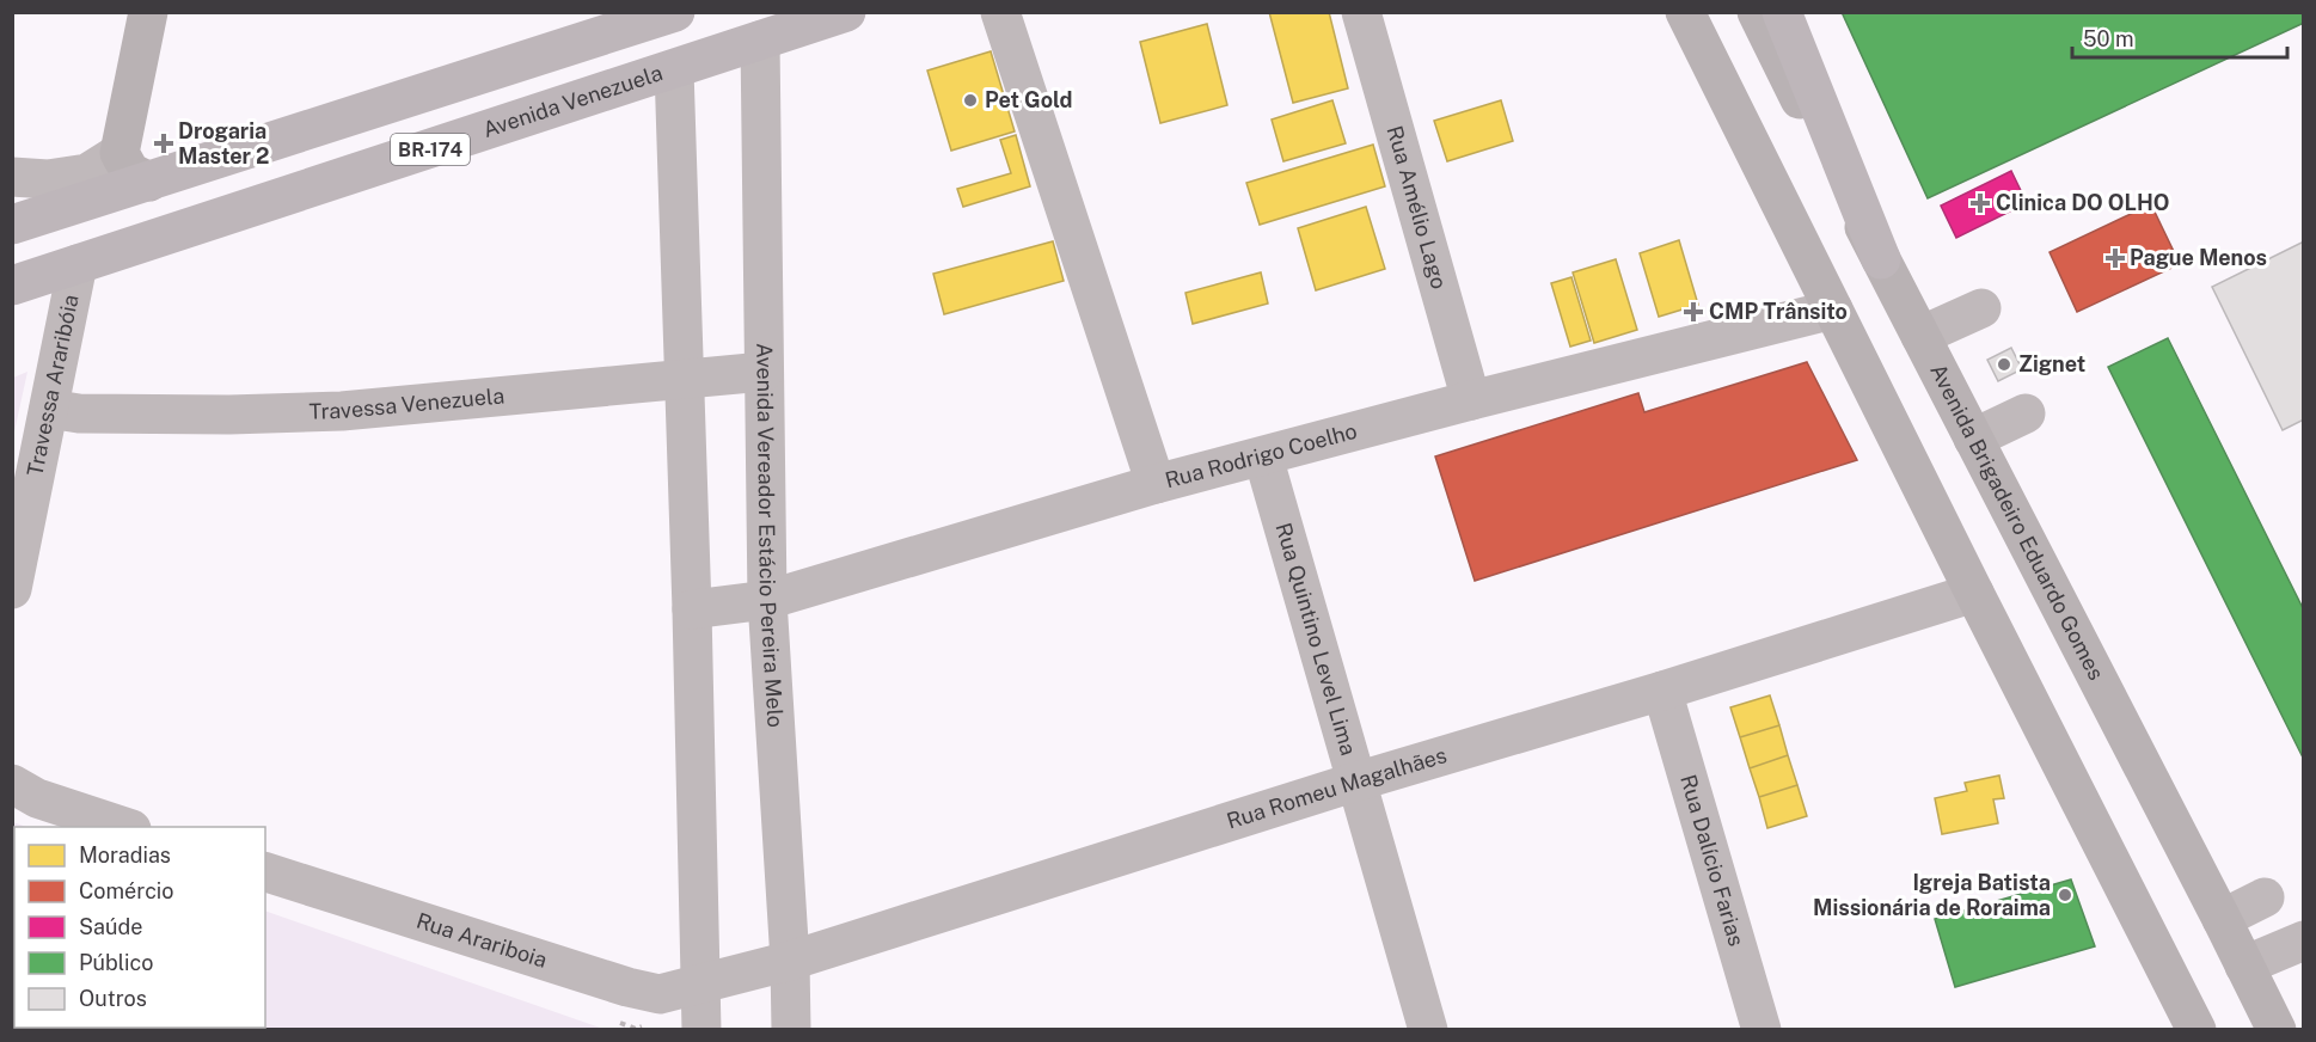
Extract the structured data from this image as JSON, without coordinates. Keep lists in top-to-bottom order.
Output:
{
  "streets": {
    "highway": ["Avenida Venezuela", "BR-174"],
    "main road": ["Avenida Brigadeiro Eduardo Gomes"],
    "street": [
      "Rua Amélio Lago",
      "Travessa Araribóia",
      "Travessa Venezuela",
      "Rua Rodrigo Coelho",
      "Avenida Vereador Estácio Pereira Melo",
      "Rua Quintino Level Lima",
      "Rua Romeu Magalhães",
      "Rua Dalício Farias",
      "Rua Arariboia"
    ]
  },
  "crossings": [
    ["Avenida Venezuela", "Travessa Araribóia"],
    ["Avenida Venezuela", "Avenida Vereador Estácio Pereira Melo"],
    ["Rua Amélio Lago", "Rua Rodrigo Coelho"],
    ["Travessa Araribóia", "Travessa Venezuela"],
    ["Travessa Venezuela", "Avenida Vereador Estácio Pereira Melo"],
    ["Rua Rodrigo Coelho", "Avenida Vereador Estácio Pereira Melo"],
    ["Rua Rodrigo Coelho", "Rua Quintino Level Lima"],
    ["Avenida Vereador Estácio Pereira Melo", "Rua Romeu Magalhães"],
    ["Rua Quintino Level Lima", "Rua Romeu Magalhães"],
    ["Rua Romeu Magalhães", "Rua Dalício Farias"],
    ["Rua Romeu Magalhães", "Rua Arariboia"]
  ],
  "places": {
    "other": ["Pet Gold", "Zignet", "Igreja Batista Missionária de Roraima"],
    "health": [
      "Drogaria Master 2",
      "Clinica DO OLHO",
      "Pague Menos",
      "CMP Trânsito"
    ]
  },
  "legend": [
    "Moradias",
    "Comércio",
    "Saúde",
    "Público",
    "Outros"
  ],
  "scale_bar": "50 m"
}
